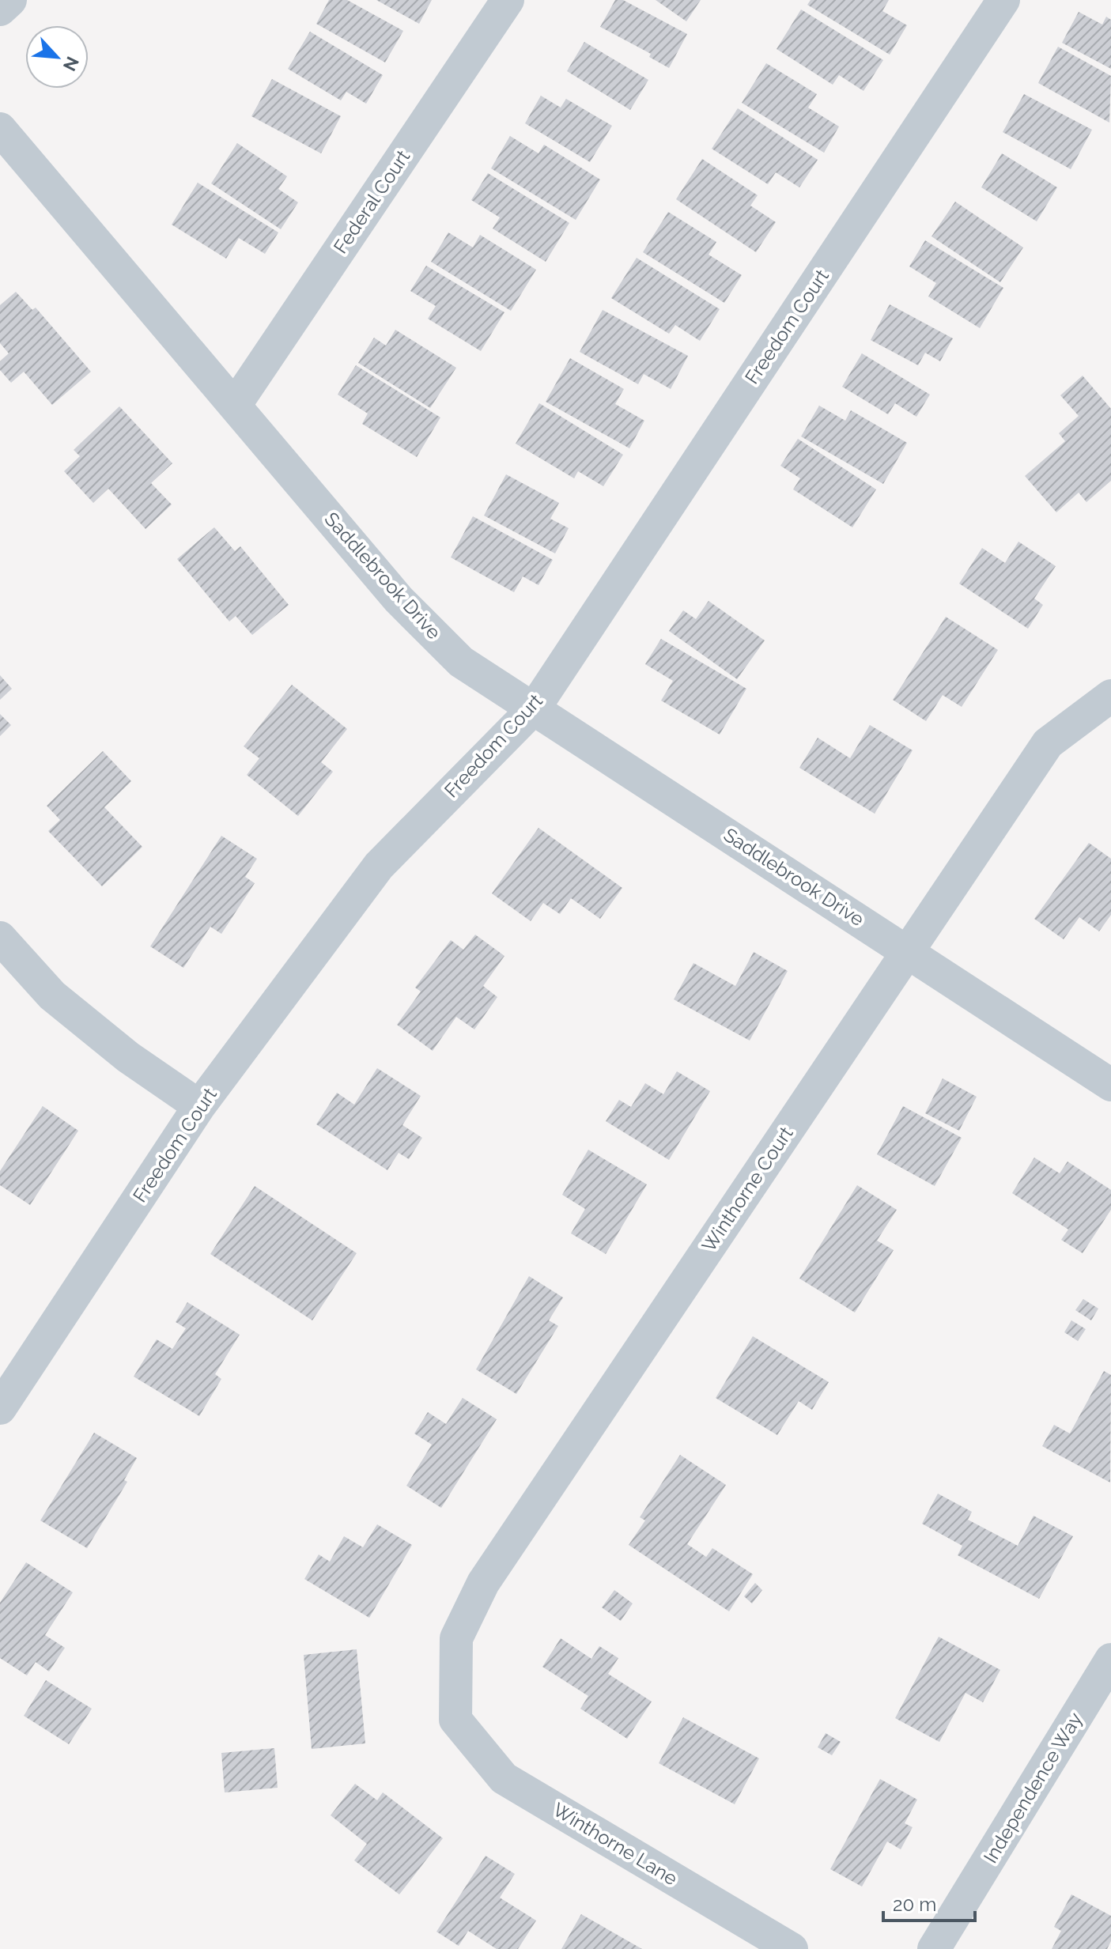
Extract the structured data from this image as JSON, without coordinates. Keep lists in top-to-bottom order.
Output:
{
  "streets": {
    "street": [
      "Federal Court",
      "Freedom Court",
      "Saddlebrook Drive",
      "Winthorne Court",
      "Independence Way",
      "Winthorne Lane"
    ]
  },
  "crossings": [
    ["Federal Court", "Saddlebrook Drive"],
    ["Freedom Court", "Saddlebrook Drive"],
    ["Saddlebrook Drive", "Winthorne Court"],
    ["Winthorne Court", "Winthorne Lane"]
  ],
  "scale_bar": "20 m",
  "north": "bottom right"
}
